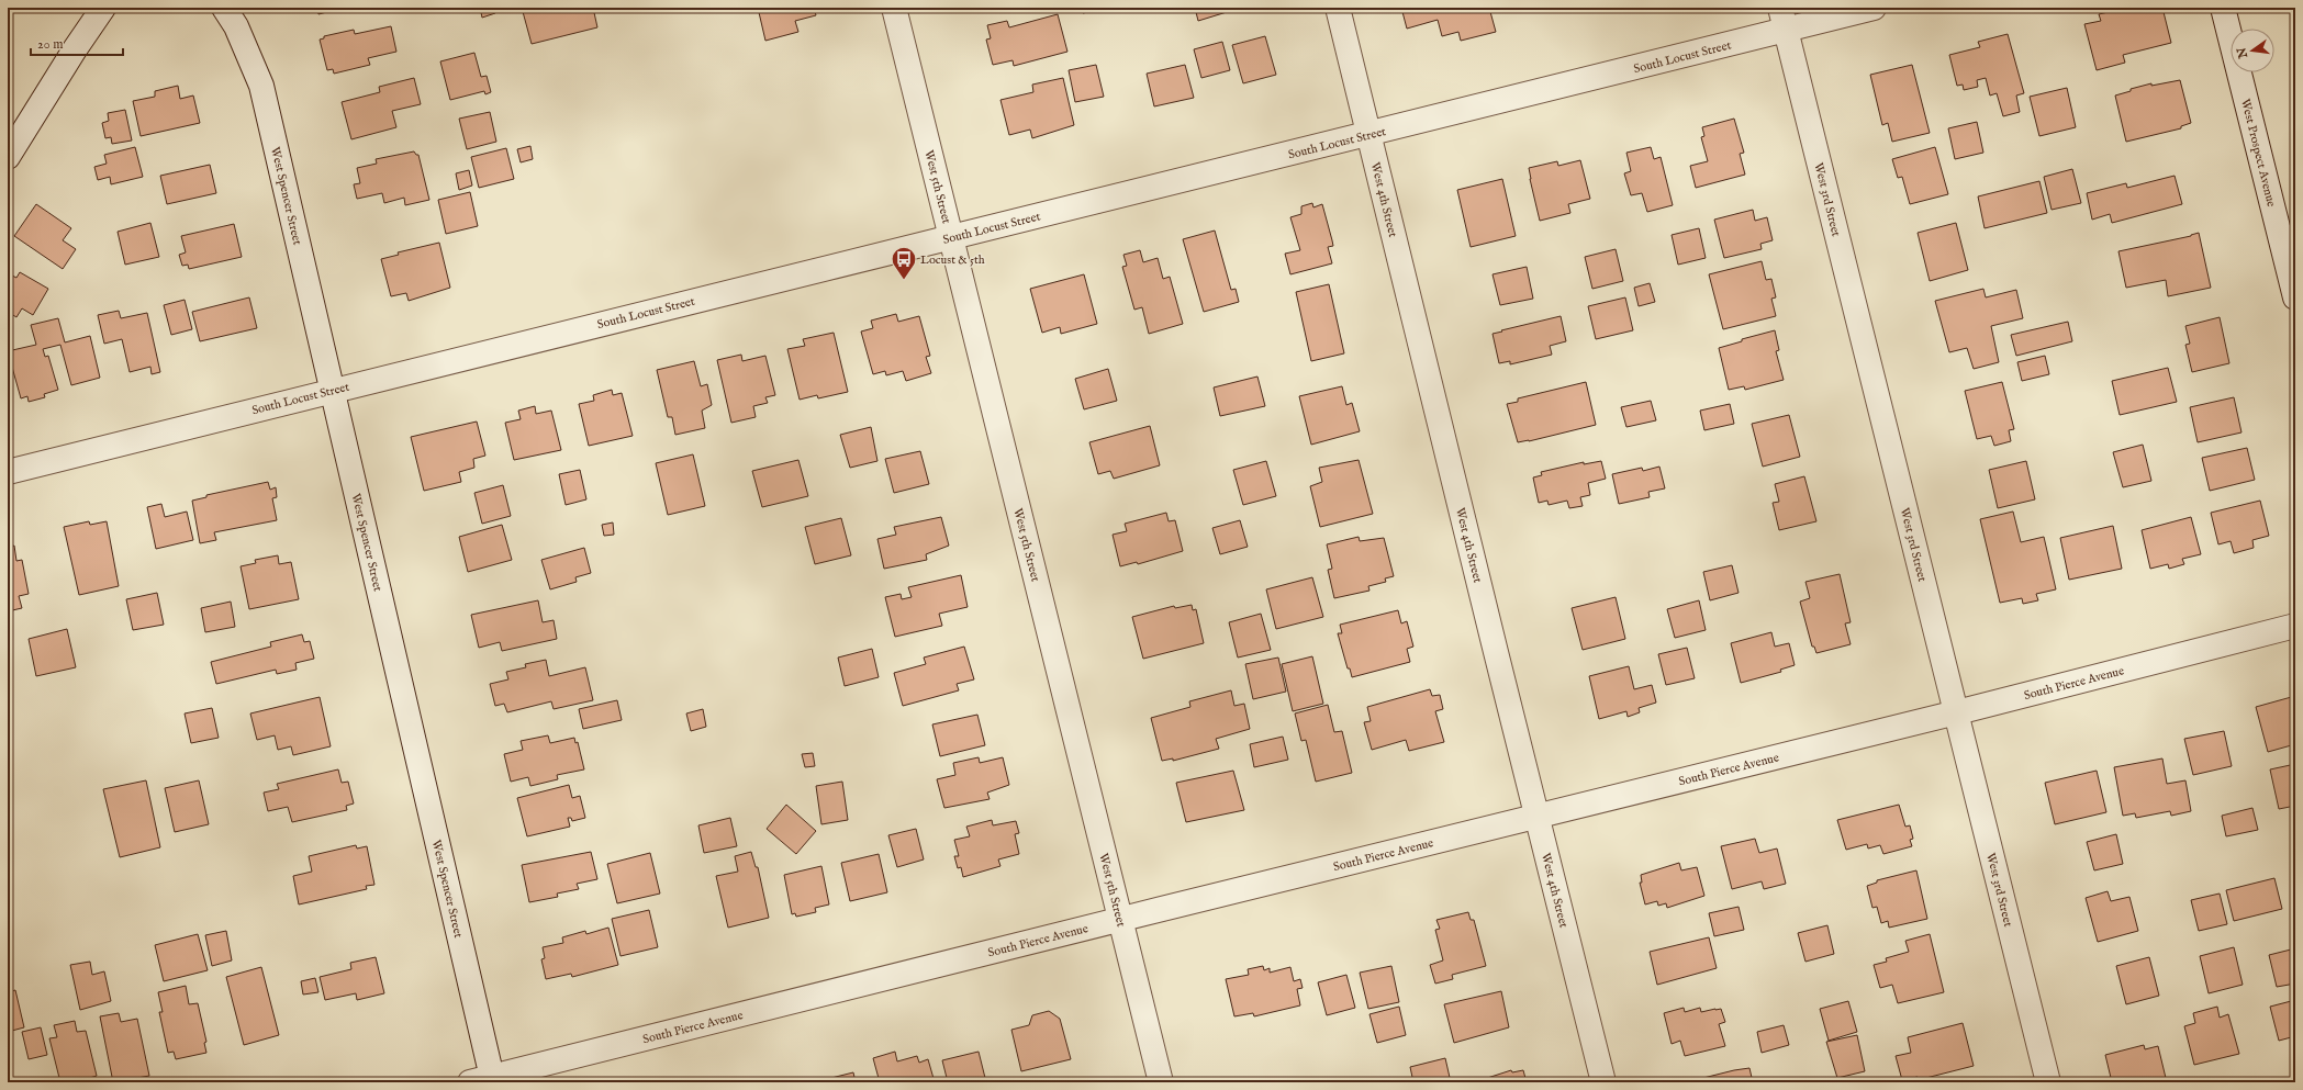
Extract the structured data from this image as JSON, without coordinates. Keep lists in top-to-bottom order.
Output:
{
  "streets": {
    "street": [
      "South Locust Street",
      "West Prospect Avenue",
      "West 5th Street",
      "West Spencer Street",
      "West 4th Street",
      "West 3rd Street",
      "South Pierce Avenue"
    ]
  },
  "crossings": [
    ["South Locust Street", "West 5th Street"],
    ["South Locust Street", "West Spencer Street"],
    ["South Locust Street", "West 4th Street"],
    ["South Locust Street", "West 3rd Street"],
    ["West 5th Street", "South Pierce Avenue"],
    ["West Spencer Street", "South Pierce Avenue"],
    ["West 4th Street", "South Pierce Avenue"],
    ["West 3rd Street", "South Pierce Avenue"]
  ],
  "places": {
    "bus stop": ["Locust & 5th"]
  },
  "scale_bar": "20 m",
  "north": "left"
}
